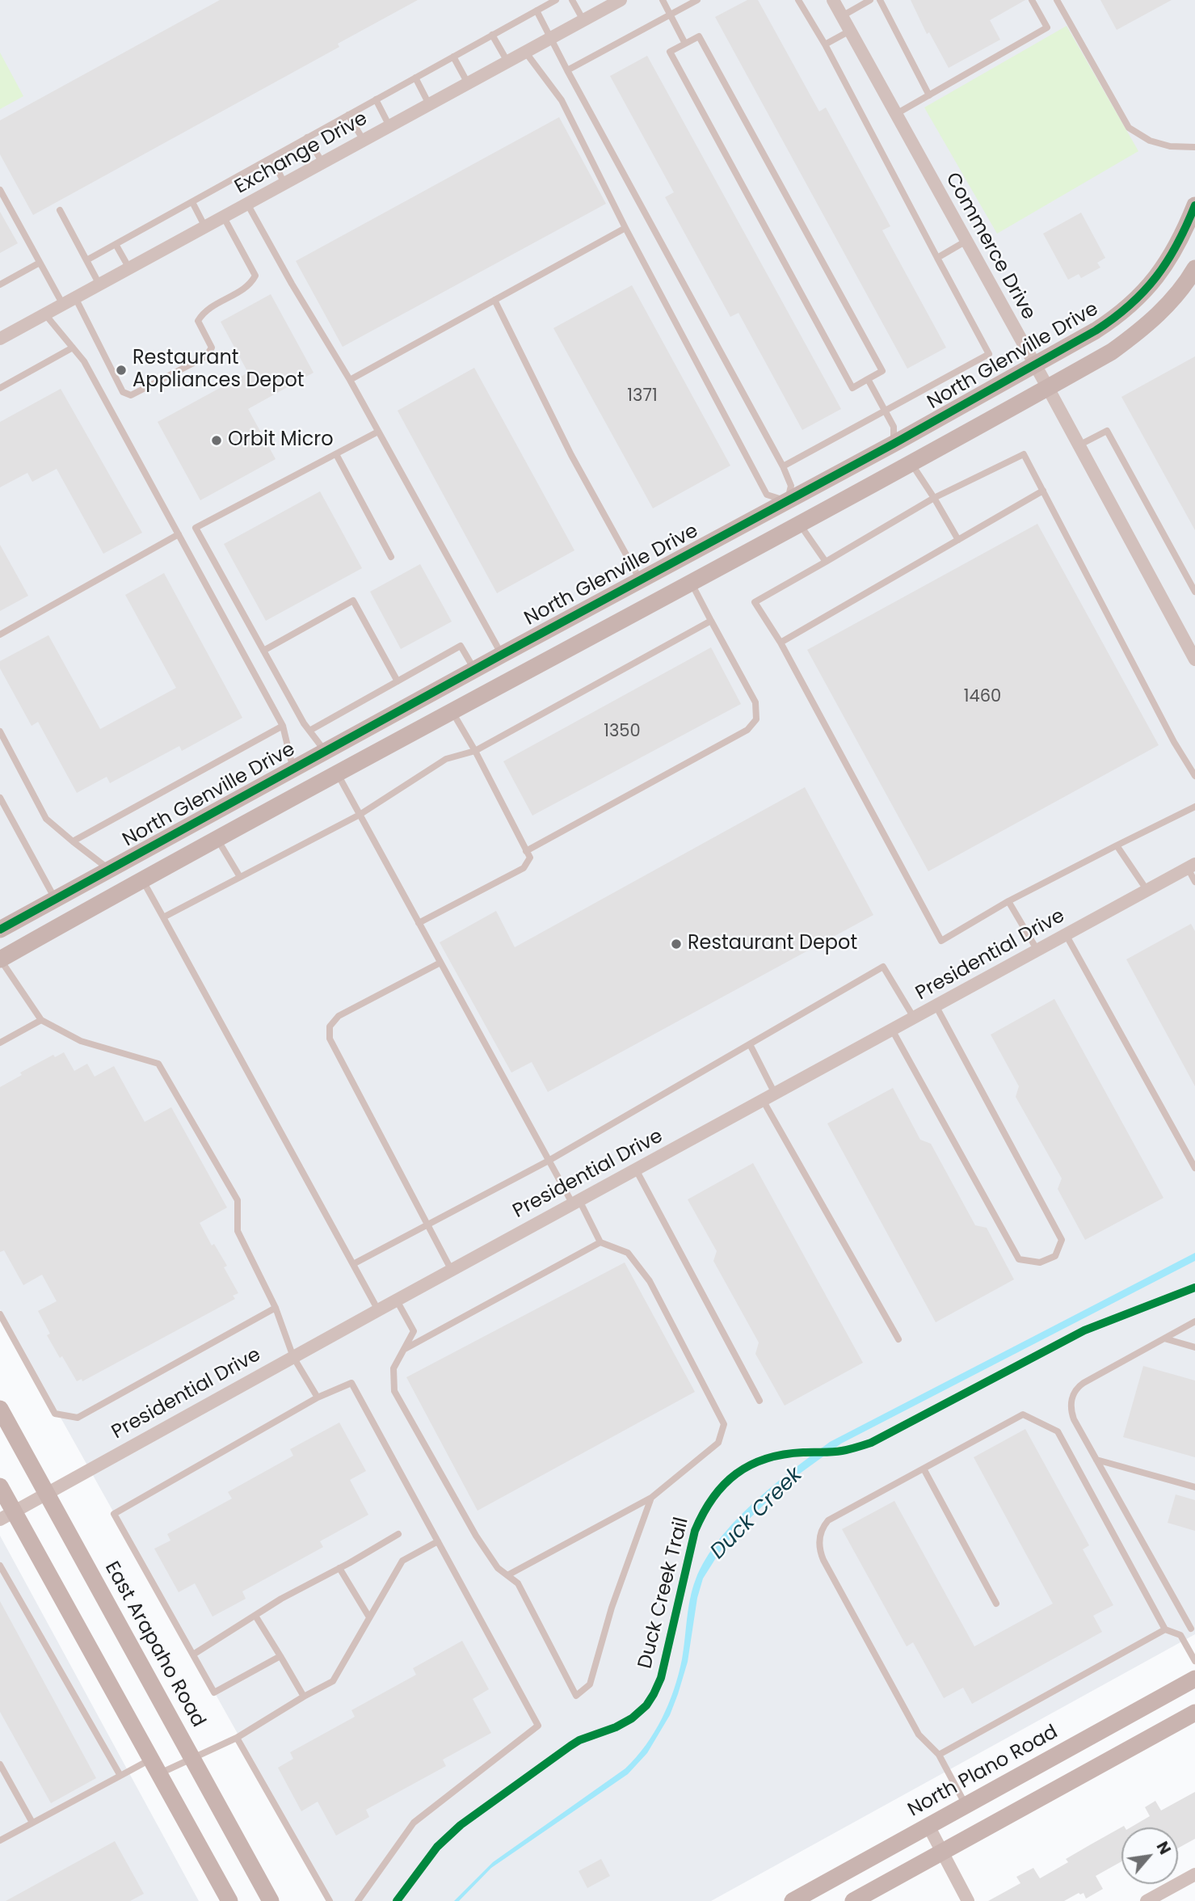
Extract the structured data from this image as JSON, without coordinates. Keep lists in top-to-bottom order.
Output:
{
  "streets": {
    "street": [
      "Exchange Drive",
      "Commerce Drive",
      "North Glenville Drive",
      "Presidential Drive",
      "East Arapaho Road",
      "North Plano Road"
    ],
    "cycle path": ["Duck Creek Trail"]
  },
  "crossings": [
    ["Commerce Drive", "North Glenville Drive"],
    ["Presidential Drive", "East Arapaho Road"]
  ],
  "water": ["Duck Creek"],
  "places": ["Restaurant Appliances Depot", "Orbit Micro", "Restaurant Depot"],
  "house_numbers": ["1371", "1460", "1350"],
  "north": "top right"
}
